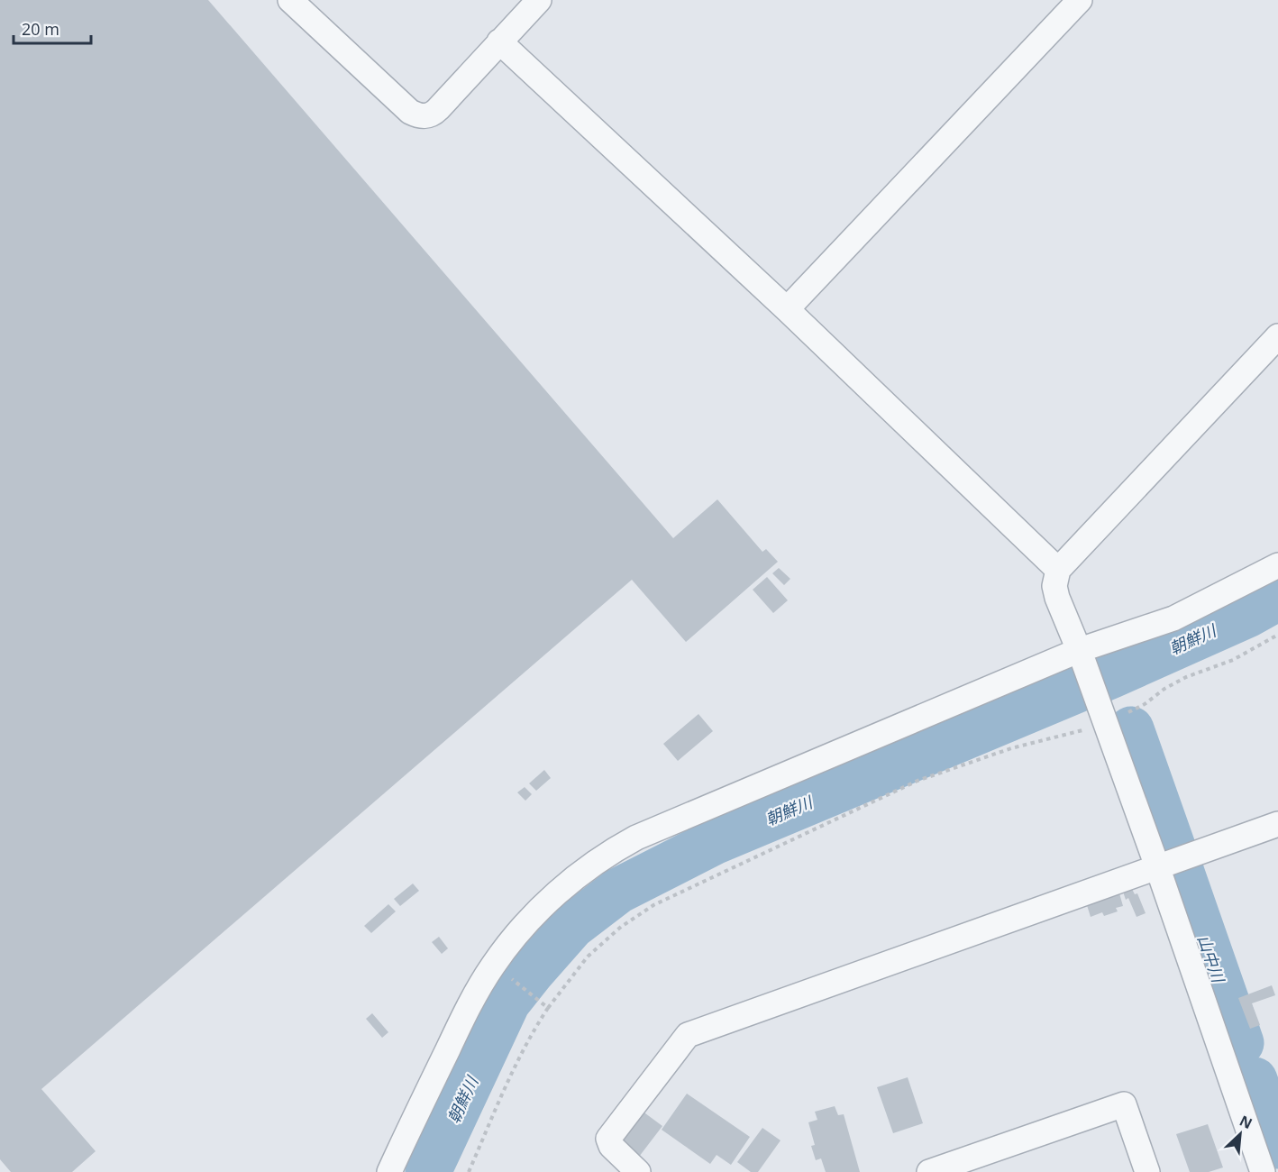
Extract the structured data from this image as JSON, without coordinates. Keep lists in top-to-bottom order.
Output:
{
  "water": ["朝鮮川", "山中川"],
  "scale_bar": "20 m",
  "north": "top right"
}
